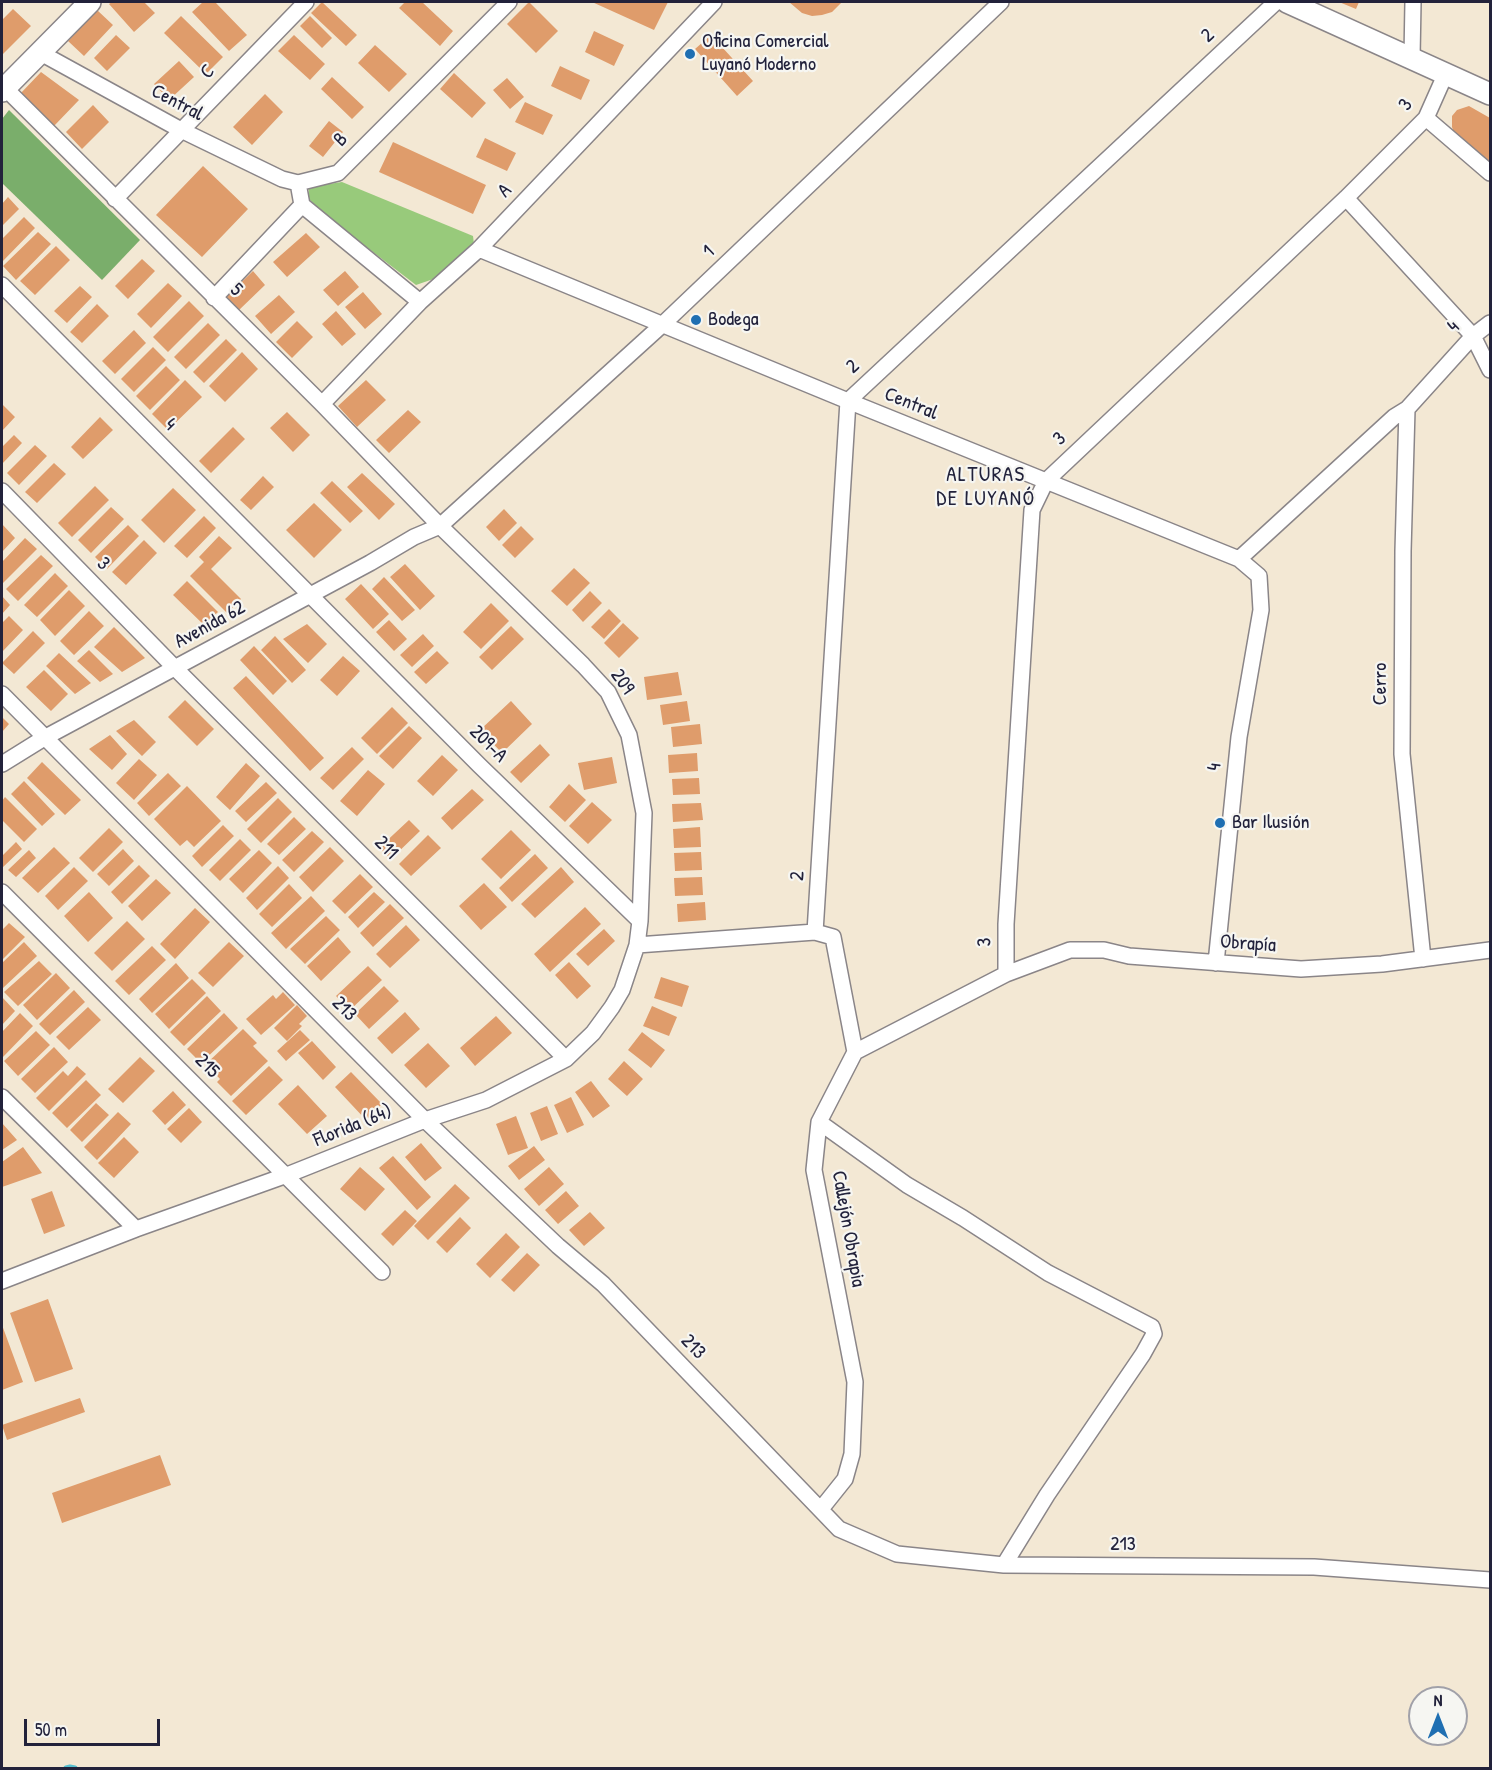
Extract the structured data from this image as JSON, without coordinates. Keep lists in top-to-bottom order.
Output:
{
  "streets": {
    "street": [
      "2",
      "C",
      "Central",
      "3",
      "B",
      "A",
      "1",
      "5",
      "4",
      "Avenida 62",
      "209",
      "Cerro",
      "209-A",
      "211",
      "Obrapía",
      "213",
      "215",
      "Florida (64)",
      "Callejón Obrapia"
    ]
  },
  "crossings": [
    ["2", "Central"],
    ["C", "Central"],
    ["C", "5"],
    ["Central", "3"],
    ["Central", "B"],
    ["Central", "A"],
    ["Central", "1"],
    ["Central", "4"],
    ["3", "Avenida 62"],
    ["3", "211"],
    ["3", "Obrapía"],
    ["A", "5"],
    ["1", "5"],
    ["1", "Avenida 62"],
    ["1", "209"],
    ["5", "Avenida 62"],
    ["5", "209"],
    ["4", "Avenida 62"],
    ["4", "Cerro"],
    ["4", "209-A"],
    ["4", "Obrapía"],
    ["Avenida 62", "209"],
    ["Avenida 62", "209-A"],
    ["Avenida 62", "211"],
    ["Avenida 62", "213"],
    ["209", "209-A"],
    ["209", "Florida (64)"],
    ["Cerro", "Obrapía"],
    ["209-A", "Florida (64)"],
    ["211", "Florida (64)"],
    ["213", "Florida (64)"],
    ["213", "Callejón Obrapia"],
    ["215", "Florida (64)"]
  ],
  "districts": ["ALTURAS DE LUYANÓ"],
  "places": ["Oficina Comercial Luyanó Moderno", "Bodega", "Bar Ilusión"],
  "scale_bar": "50 m",
  "north": "top"
}
